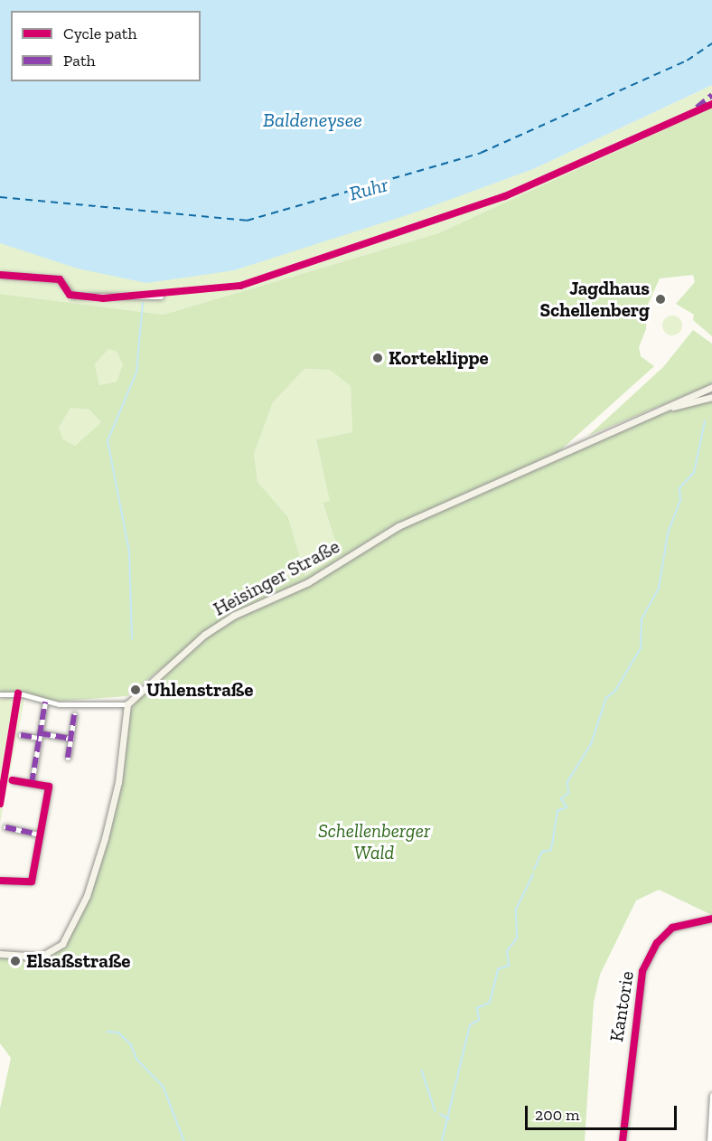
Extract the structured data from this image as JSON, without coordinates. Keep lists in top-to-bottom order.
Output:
{
  "streets": {
    "main road": ["Heisinger Straße"],
    "street": ["Kantorie"]
  },
  "water": ["Baldeneysee", "Ruhr"],
  "parks": ["Schellenberger Wald"],
  "places": [
    "Jagdhaus Schellenberg",
    "Korteklippe",
    "Uhlenstraße",
    "Elsaßstraße"
  ],
  "legend": ["Cycle path", "Path"],
  "scale_bar": "200 m"
}
